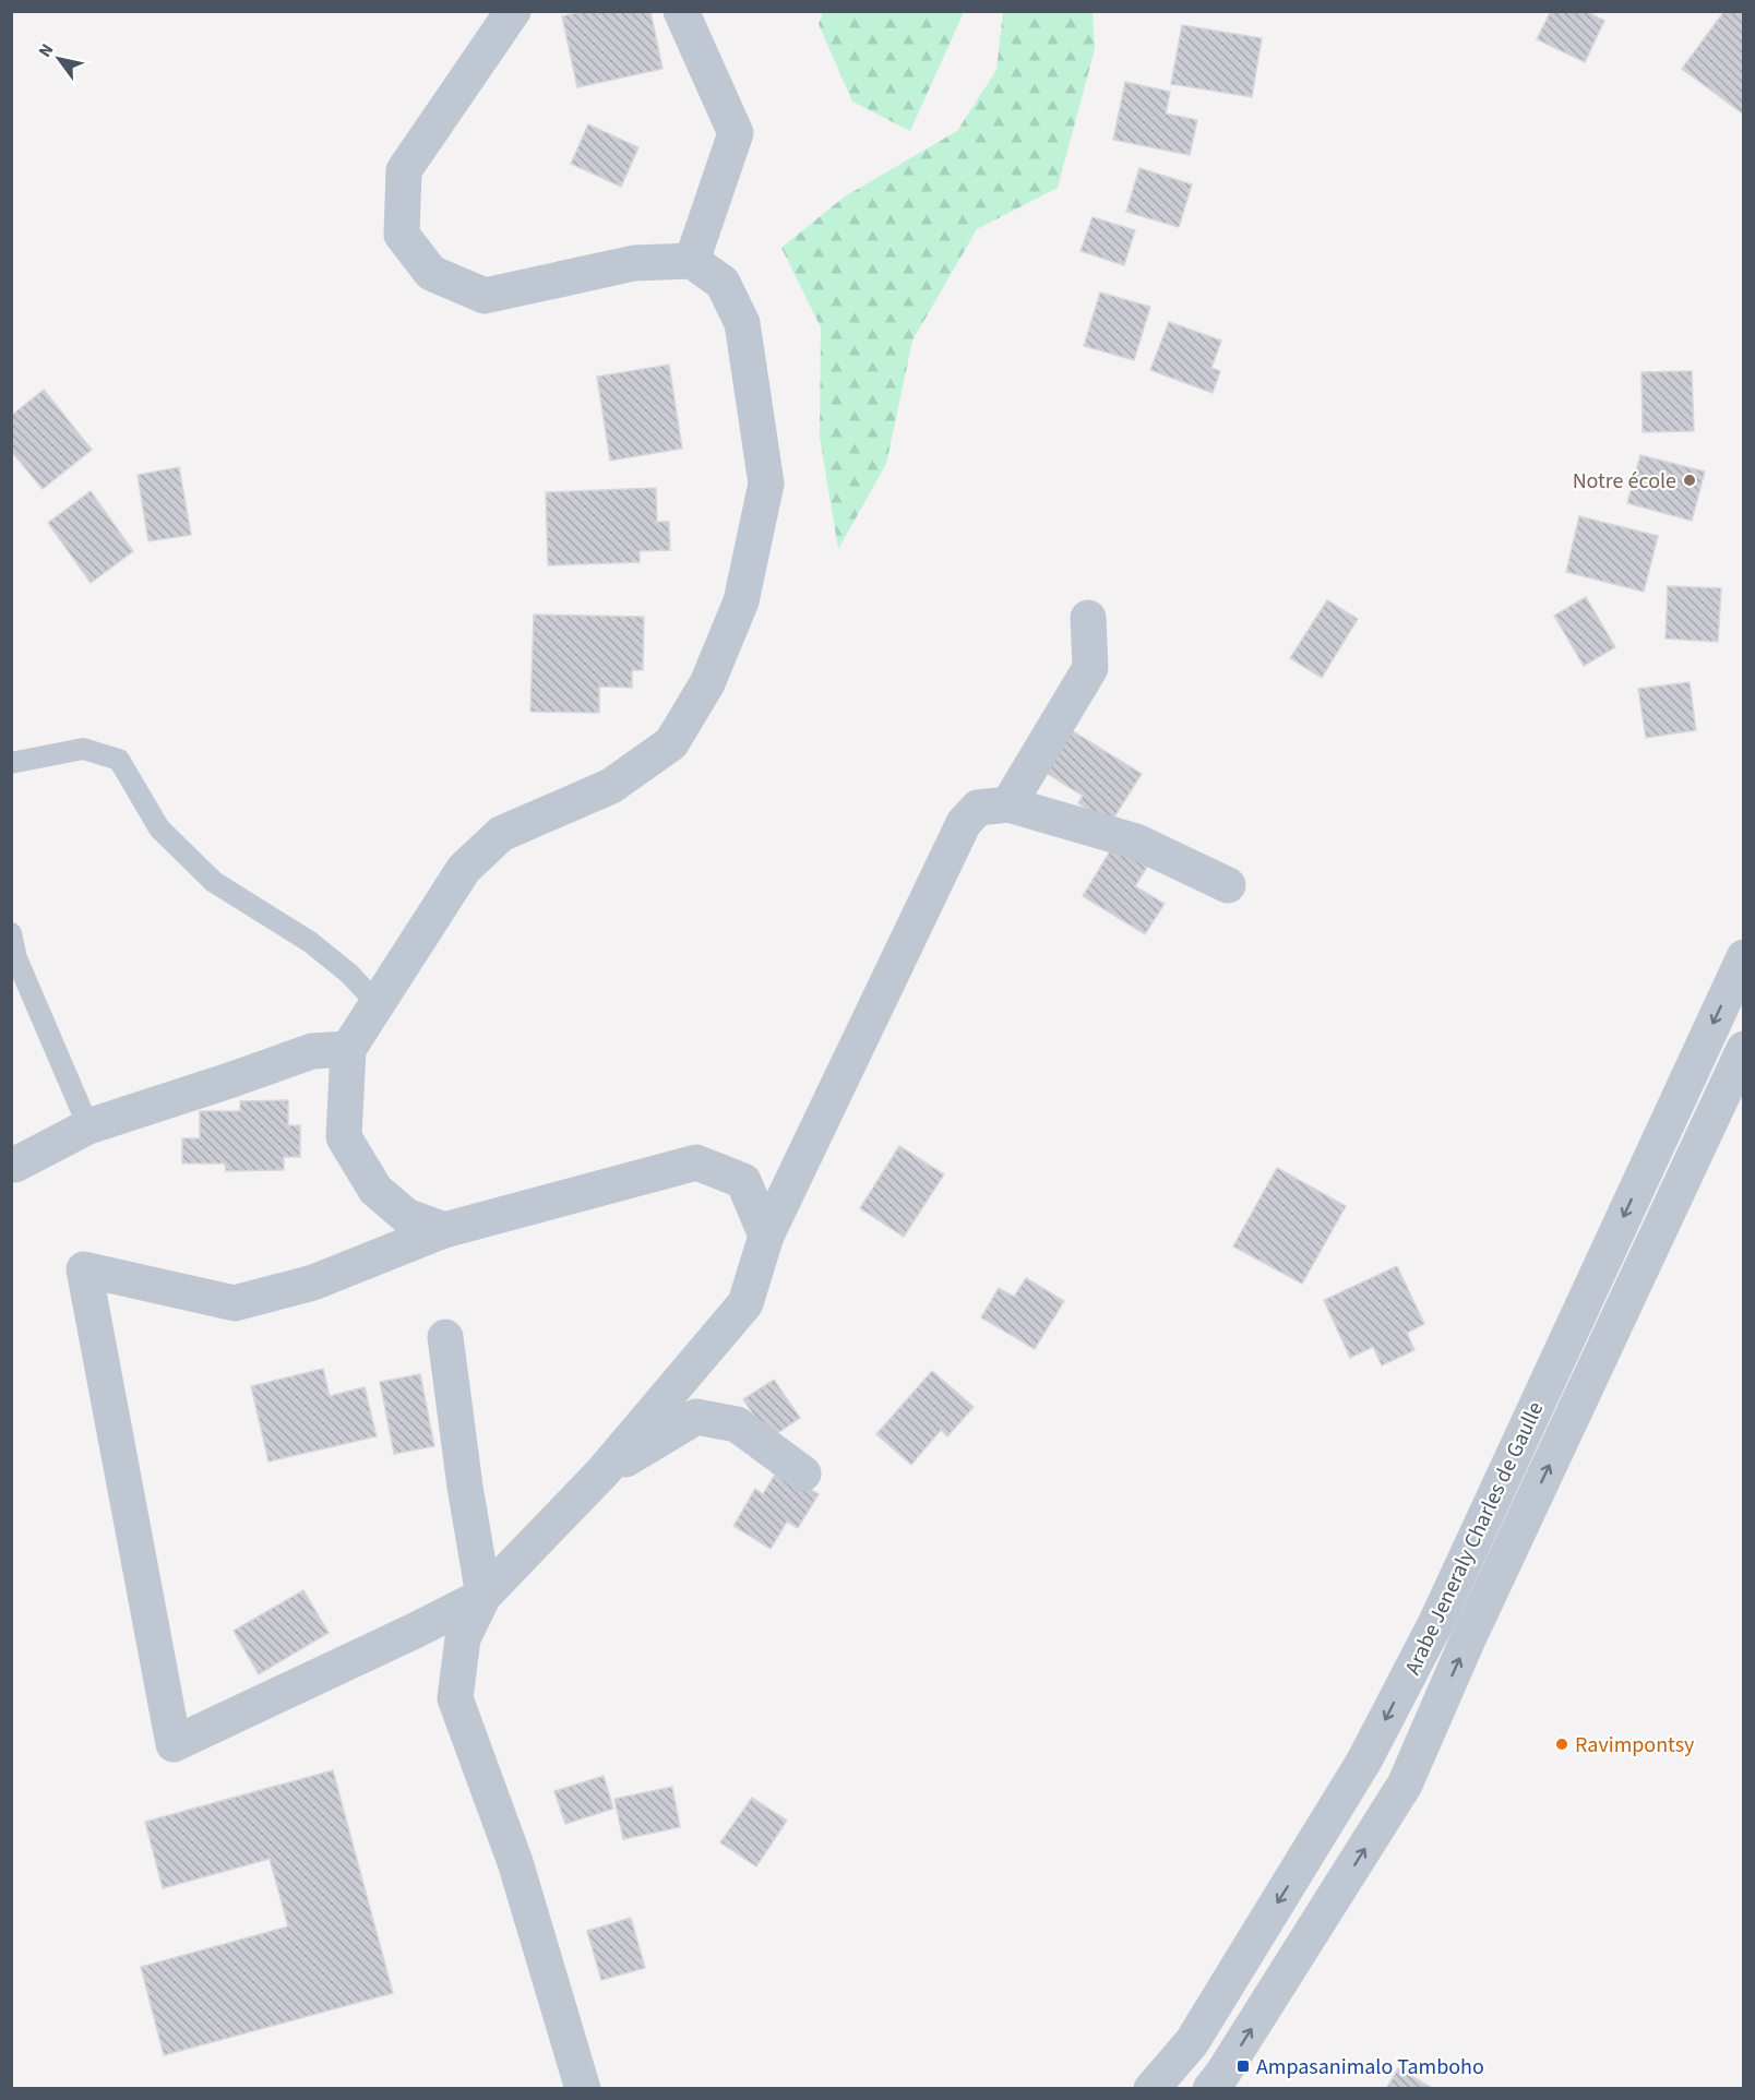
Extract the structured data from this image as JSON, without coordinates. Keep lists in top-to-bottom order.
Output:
{
  "streets": {
    "street": ["Arabe Jeneraly Charles de Gaulle"]
  },
  "places": {
    "other": ["Notre école", "Ravimpontsy"],
    "transit": ["Ampasanimalo Tamboho"]
  },
  "north": "top left"
}
